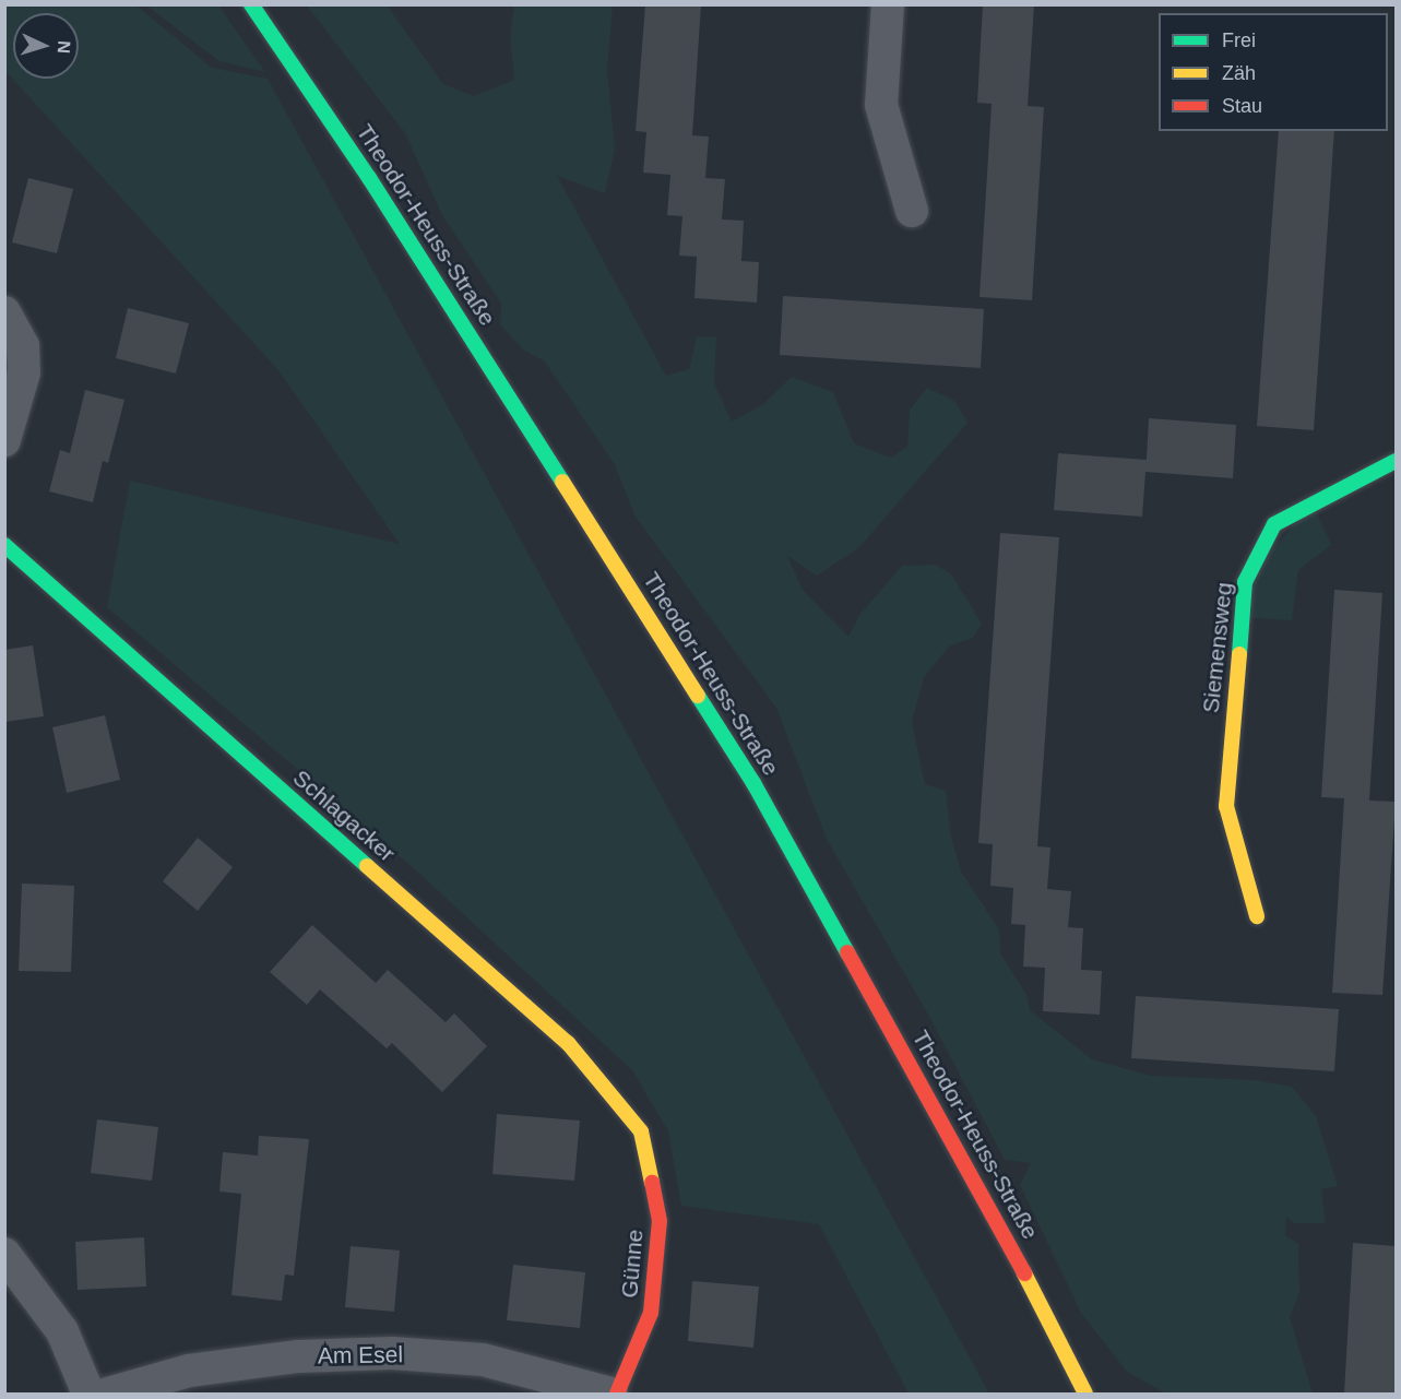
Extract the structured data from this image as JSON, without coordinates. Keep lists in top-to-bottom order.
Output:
{
  "streets": {
    "street": [
      "Theodor-Heuss-Straße",
      "Siemensweg",
      "Schlagacker",
      "Günne",
      "Am Esel"
    ]
  },
  "crossings": [
    ["Schlagacker", "Günne"]
  ],
  "legend": ["Frei", "Zäh", "Stau"],
  "north": "right"
}
